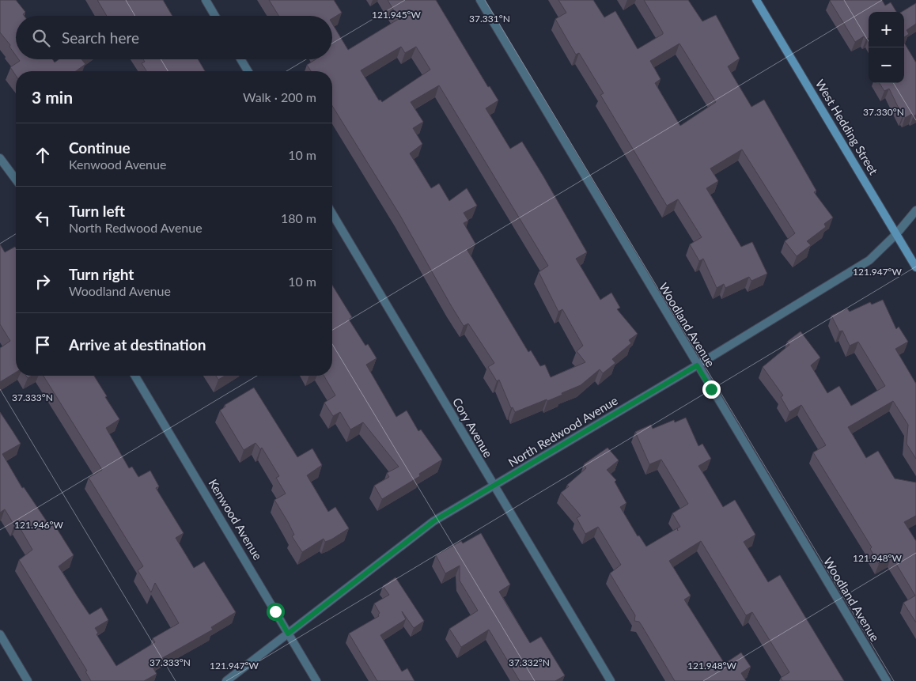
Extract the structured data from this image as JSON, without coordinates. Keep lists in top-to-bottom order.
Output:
{
  "streets": {
    "main road": ["West Hedding Street"],
    "street": [
      "Woodland Avenue",
      "Cory Avenue",
      "North Redwood Avenue",
      "Kenwood Avenue"
    ]
  },
  "crossings": [
    ["West Hedding Street", "North Redwood Avenue"],
    ["Woodland Avenue", "North Redwood Avenue"],
    ["Cory Avenue", "North Redwood Avenue"],
    ["North Redwood Avenue", "Kenwood Avenue"]
  ],
  "page": {
    "map_buttons": ["+", "−"],
    "search": "Search here",
    "heading": ["3 min", "Walk · 200 m"],
    "list": [
      ["Continue", "Kenwood Avenue", "10 m"],
      ["Turn left", "North Redwood Avenue", "180 m"],
      ["Turn right", "Woodland Avenue", "10 m"],
      "Arrive at destination"
    ]
  },
  "coordinates": [
    "121.945°W",
    "37.331°N",
    "37.330°N",
    "121.947°W",
    "37.333°N",
    "121.946°W",
    "121.948°W",
    "37.332°N"
  ]
}
